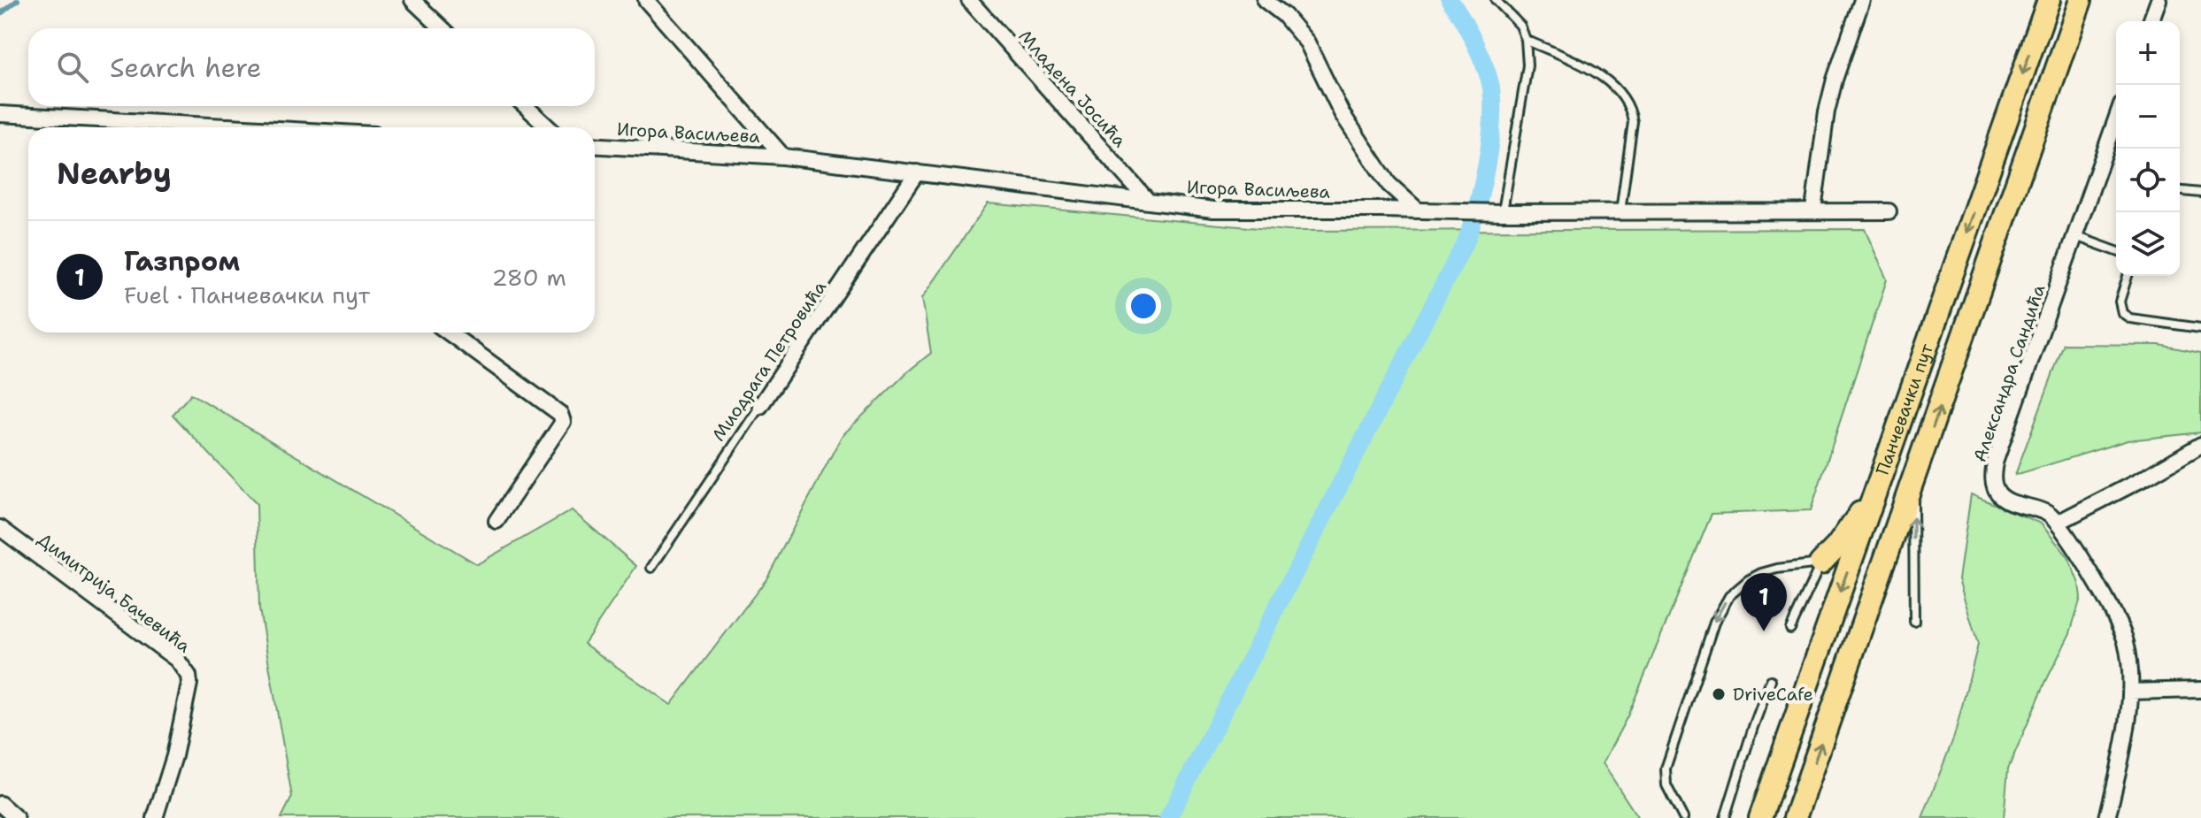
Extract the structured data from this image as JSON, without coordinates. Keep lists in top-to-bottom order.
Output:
{
  "streets": {
    "main road": ["Панчевачки пут"],
    "street": [
      "Младена Јосића",
      "Игора Васиљева",
      "Миодрага Петровића",
      "Александра Сандића",
      "Димитрија Бачевића"
    ]
  },
  "crossings": [
    ["Младена Јосића", "Игора Васиљева"],
    ["Игора Васиљева", "Миодрага Петровића"]
  ],
  "places": ["DriveCafe"],
  "page": {
    "map_buttons": ["+", "−"],
    "search": "Search here",
    "heading": "Nearby",
    "list": [
      {
        "mark": "1",
        "name": "Газпром",
        "note": "Fuel · Панчевачки пут",
        "value": "280 m"
      }
    ],
    "pins": "1"
  }
}
